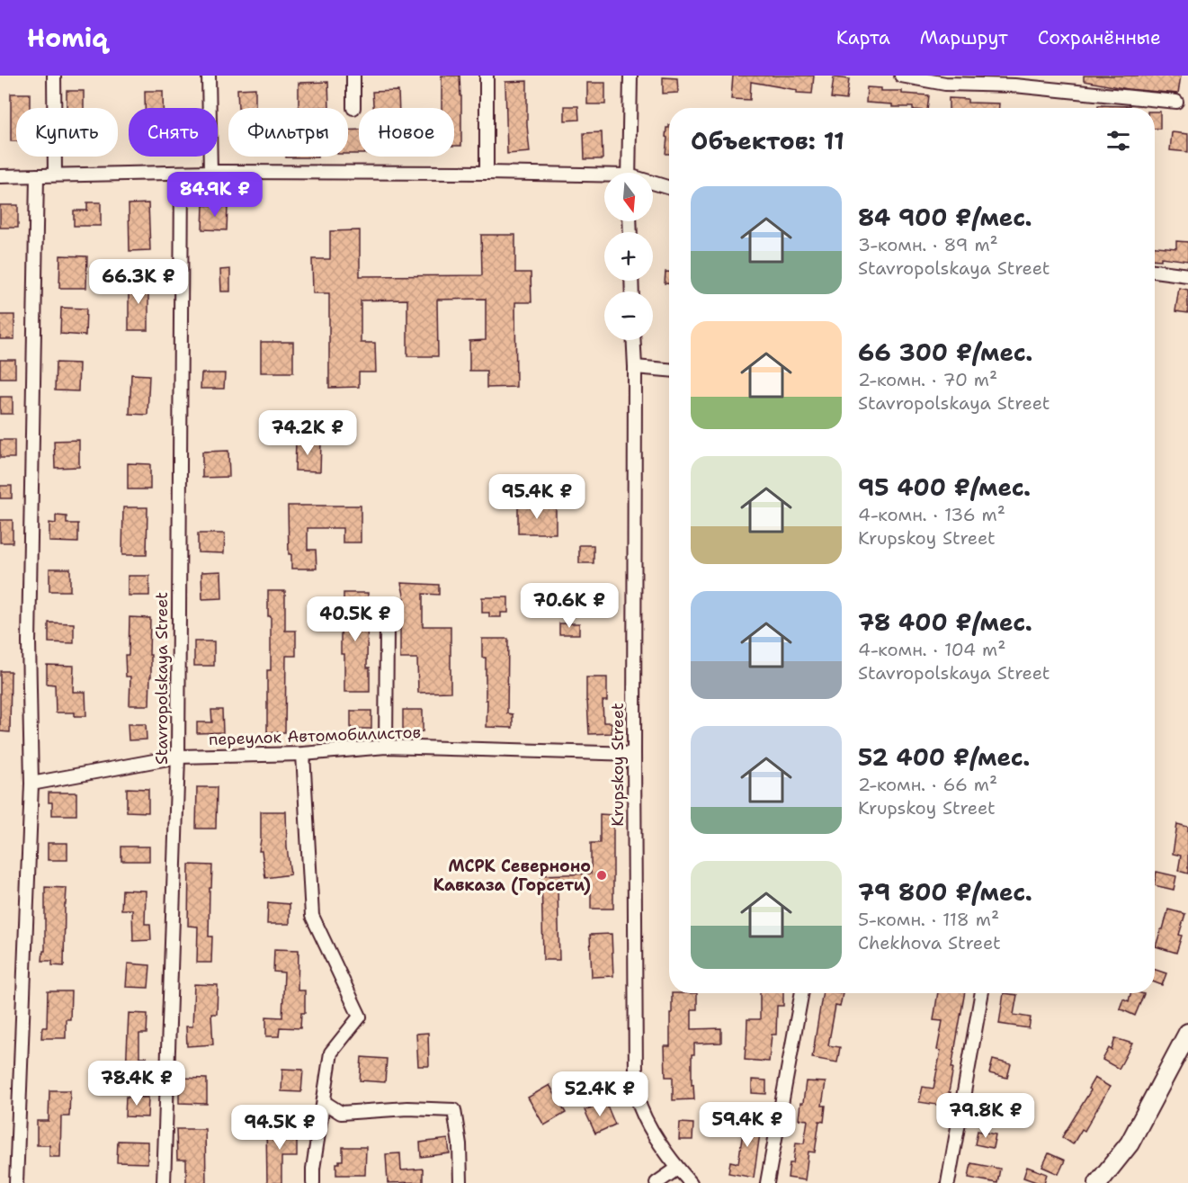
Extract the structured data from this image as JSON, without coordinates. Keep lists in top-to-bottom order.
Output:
{
  "streets": {
    "street": ["Stavropolskaya Street", "переулок Автомобилистов", "Krupskoy Street"]
  },
  "crossings": [
    ["Stavropolskaya Street", "переулок Автомобилистов"],
    ["переулок Автомобилистов", "Krupskoy Street"]
  ],
  "places": ["МСРК Северноно Кавказа (Горсети)"],
  "north": "bottom",
  "page": {
    "header": "Homiq",
    "nav": ["Карта", "Маршрут", "Сохранённые"],
    "chip": [
      "Купить",
      "Снять",
      "Фильтры",
      "Новое"
    ],
    "heading": "Объектов: 11",
    "price": [
      "84.9K ₽",
      "66.3K ₽",
      "74.2K ₽",
      "95.4K ₽",
      "70.6K ₽",
      "40.5K ₽",
      "78.4K ₽",
      "52.4K ₽",
      "79.8K ₽",
      "59.4K ₽",
      "94.5K ₽"
    ],
    "map_buttons": ["+", "−"],
    "list": [
      {
        "name": "84 900 ₽/мес.",
        "note": "3-комн. · 89 m² · Stavropolskaya Street"
      },
      {
        "name": "66 300 ₽/мес.",
        "note": "2-комн. · 70 m² · Stavropolskaya Street"
      },
      {
        "name": "95 400 ₽/мес.",
        "note": "4-комн. · 136 m² · Krupskoy Street"
      },
      {
        "name": "78 400 ₽/мес.",
        "note": "4-комн. · 104 m² · Stavropolskaya Street"
      },
      {
        "name": "52 400 ₽/мес.",
        "note": "2-комн. · 66 m² · Krupskoy Street"
      },
      {
        "name": "79 800 ₽/мес.",
        "note": "5-комн. · 118 m² · Chekhova Street"
      }
    ]
  }
}
